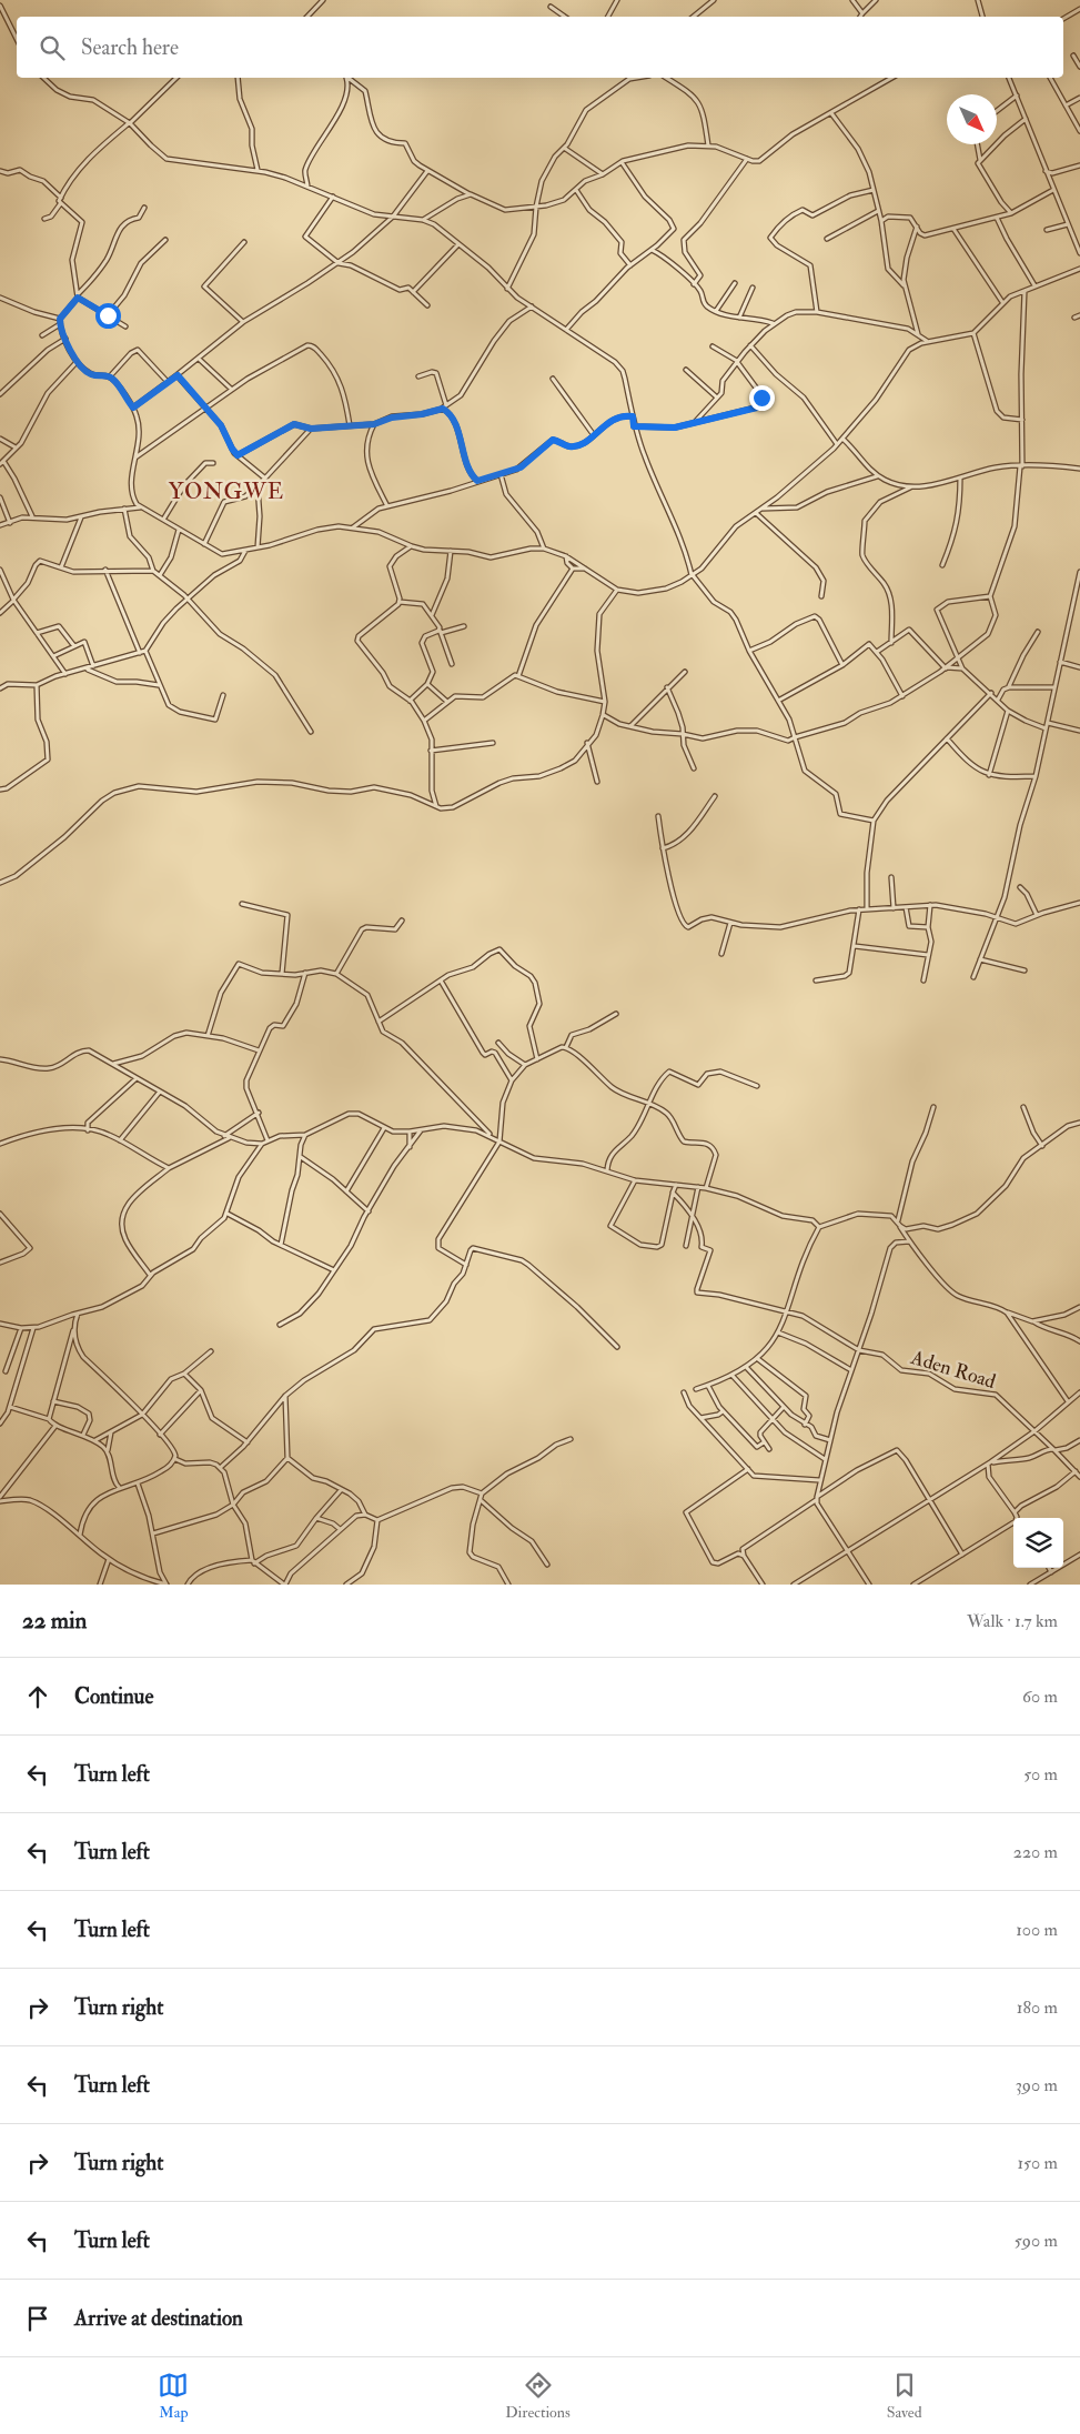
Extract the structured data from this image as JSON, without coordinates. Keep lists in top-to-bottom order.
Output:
{
  "streets": {
    "street": ["Aden Road"]
  },
  "districts": ["YONGWE"],
  "north": "bottom right",
  "page": {
    "search": "Search here",
    "heading": ["22 min", "Walk · 1.7 km"],
    "list": [
      ["Continue", "60 m"],
      ["Turn left", "50 m"],
      ["Turn left", "220 m"],
      ["Turn left", "100 m"],
      ["Turn right", "180 m"],
      ["Turn left", "390 m"],
      ["Turn right", "150 m"],
      ["Turn left", "590 m"],
      "Arrive at destination"
    ],
    "nav": ["Map", "Directions", "Saved"]
  }
}
